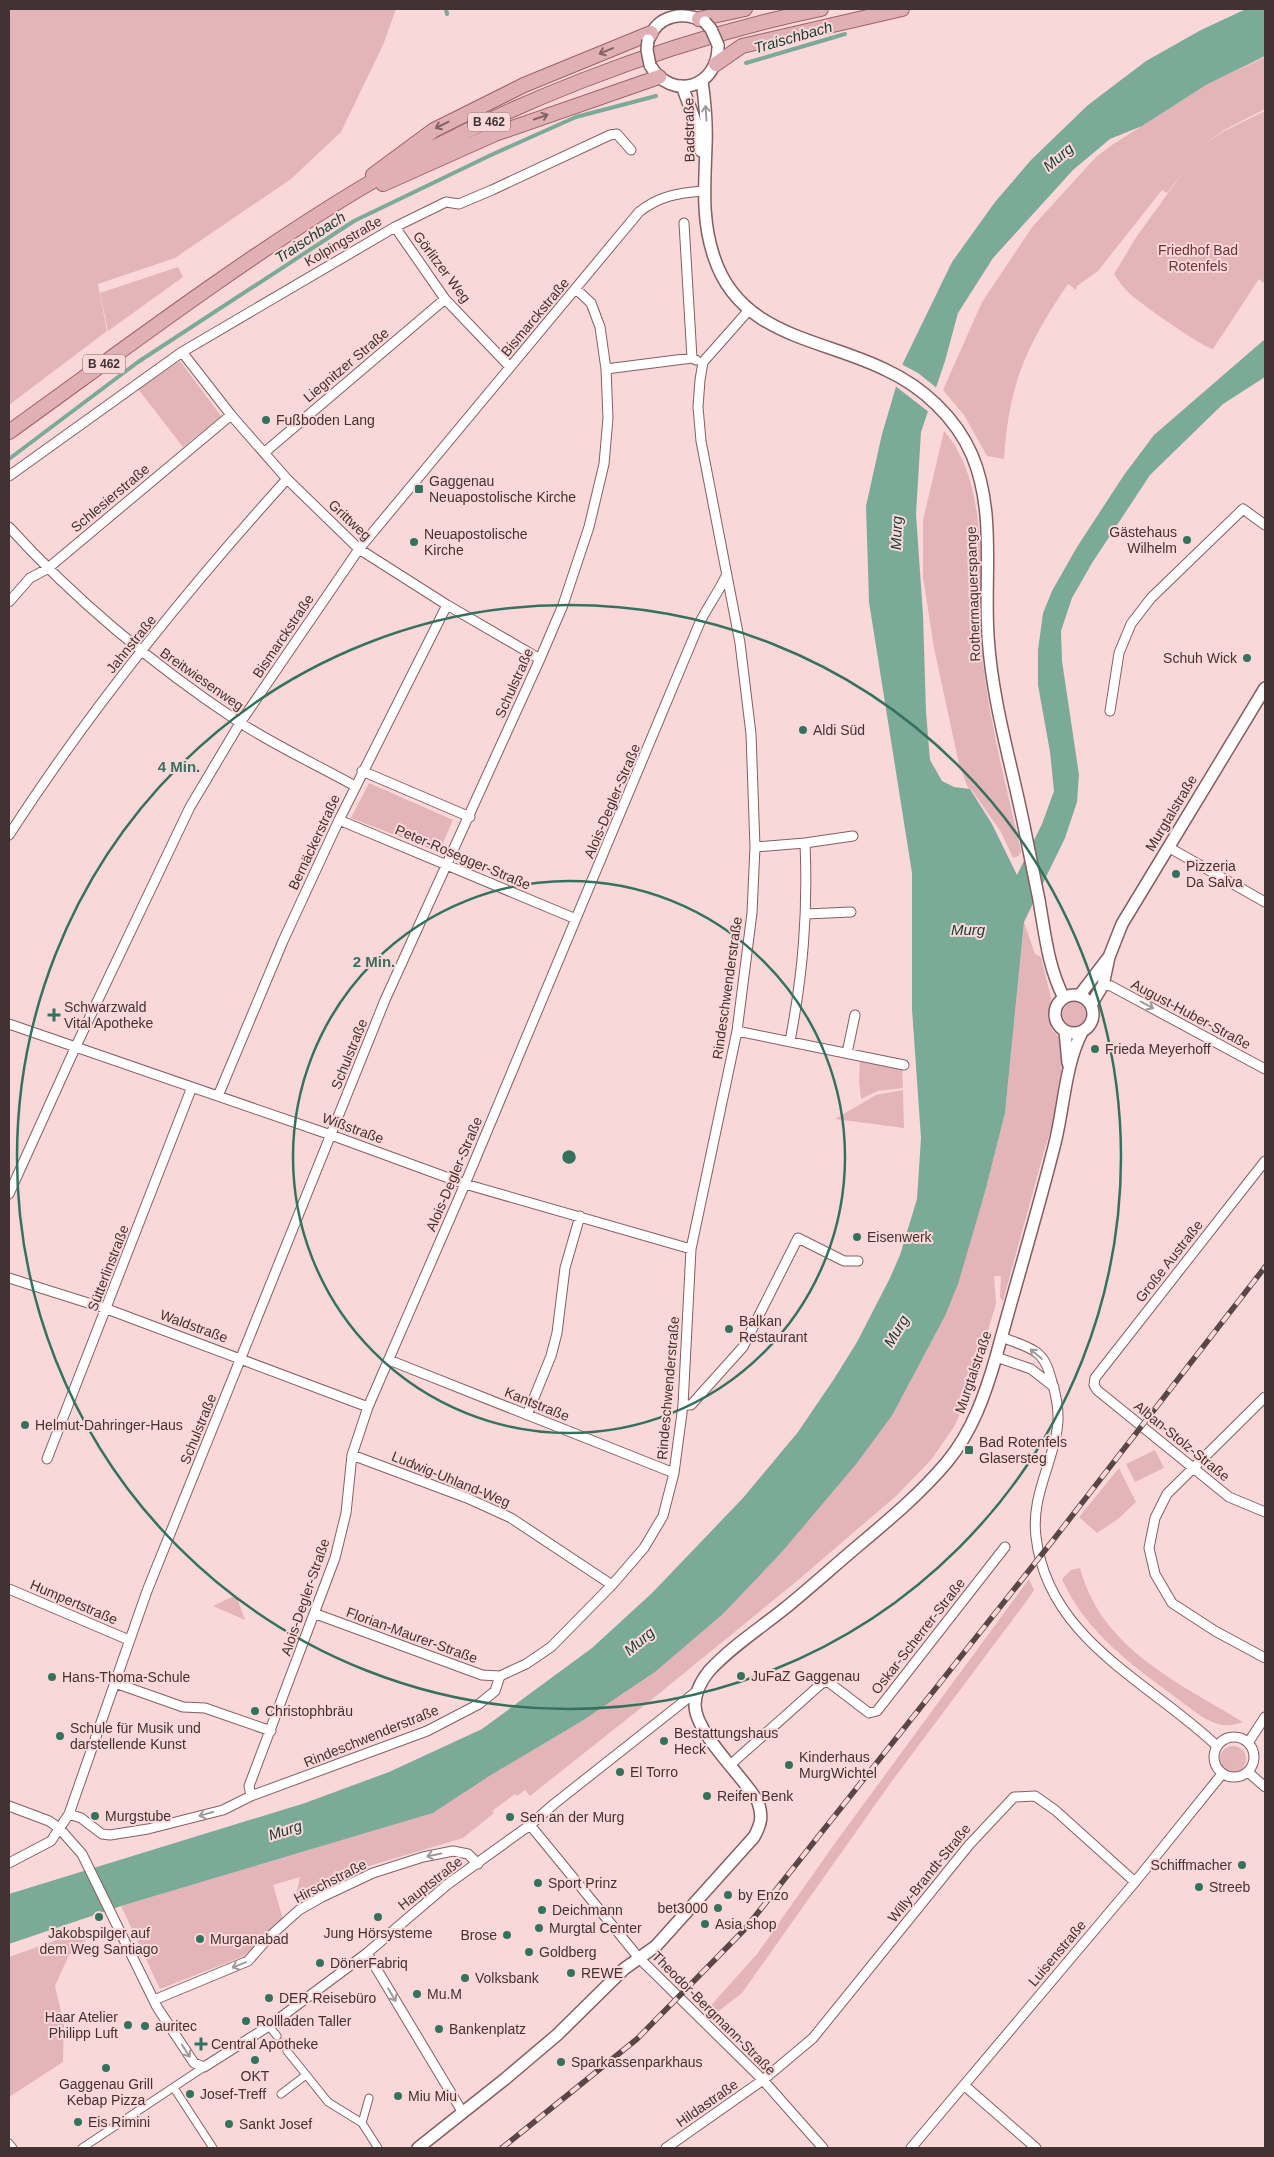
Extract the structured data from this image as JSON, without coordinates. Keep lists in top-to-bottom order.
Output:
{
  "streets": {
    "main road": ["B 462"],
    "street": [
      "Badstraße",
      "Kolpingstraße",
      "Görlitzer Weg",
      "Bismarckstraße",
      "Liegnitzer Straße",
      "Schlesierstraße",
      "Grittweg",
      "Rothermaquerspange",
      "Jahnstraße",
      "Breitwiesenweg",
      "Schulstraße",
      "Alois-Degler-Straße",
      "Murgtalstraße",
      "Bernäckerstraße",
      "Peter-Rosegger-Straße",
      "Rindeschwenderstraße",
      "August-Huber-Straße",
      "Wißstraße",
      "Große Austraße",
      "Sütterlinstraße",
      "Waldstraße",
      "Kantstraße",
      "Alban-Stolz-Straße",
      "Ludwig-Uhland-Weg",
      "Humpertstraße",
      "Florian-Maurer-Straße",
      "Oskar-Scherrer-Straße",
      "Willy-Brandt-Straße",
      "Hirschstraße",
      "Hauptstraße",
      "Luisenstraße",
      "Theodor-Bergmann-Straße",
      "Hildastraße"
    ]
  },
  "crossings": [
    ["Badstraße", "Bismarckstraße"],
    ["Badstraße", "Rothermaquerspange"],
    ["Kolpingstraße", "Görlitzer Weg"],
    ["Kolpingstraße", "Grittweg"],
    ["Görlitzer Weg", "Bismarckstraße"],
    ["Görlitzer Weg", "Liegnitzer Straße"],
    ["Bismarckstraße", "Grittweg"],
    ["Bismarckstraße", "Breitwiesenweg"],
    ["Bismarckstraße", "Schulstraße"],
    ["Bismarckstraße", "Wißstraße"],
    ["Liegnitzer Straße", "Grittweg"],
    ["Schlesierstraße", "Grittweg"],
    ["Schlesierstraße", "Breitwiesenweg"],
    ["Grittweg", "Jahnstraße"],
    ["Grittweg", "Schulstraße"],
    ["Grittweg", "Bernäckerstraße"],
    ["Rothermaquerspange", "Murgtalstraße"],
    ["Jahnstraße", "Breitwiesenweg"],
    ["Breitwiesenweg", "Bernäckerstraße"],
    ["Schulstraße", "Peter-Rosegger-Straße"],
    ["Schulstraße", "Rindeschwenderstraße"],
    ["Schulstraße", "Wißstraße"],
    ["Schulstraße", "Waldstraße"],
    ["Schulstraße", "Humpertstraße"],
    ["Alois-Degler-Straße", "Peter-Rosegger-Straße"],
    ["Alois-Degler-Straße", "Rindeschwenderstraße"],
    ["Alois-Degler-Straße", "Wißstraße"],
    ["Alois-Degler-Straße", "Waldstraße"],
    ["Alois-Degler-Straße", "Kantstraße"],
    ["Alois-Degler-Straße", "Ludwig-Uhland-Weg"],
    ["Alois-Degler-Straße", "Florian-Maurer-Straße"],
    ["Murgtalstraße", "August-Huber-Straße"],
    ["Murgtalstraße", "Hauptstraße"],
    ["Bernäckerstraße", "Peter-Rosegger-Straße"],
    ["Bernäckerstraße", "Wißstraße"],
    ["Rindeschwenderstraße", "Wißstraße"],
    ["Rindeschwenderstraße", "Kantstraße"],
    ["Rindeschwenderstraße", "Ludwig-Uhland-Weg"],
    ["Rindeschwenderstraße", "Florian-Maurer-Straße"],
    ["Wißstraße", "Sütterlinstraße"],
    ["Große Austraße", "Alban-Stolz-Straße"],
    ["Sütterlinstraße", "Waldstraße"],
    ["Willy-Brandt-Straße", "Luisenstraße"],
    ["Willy-Brandt-Straße", "Theodor-Bergmann-Straße"],
    ["Willy-Brandt-Straße", "Hildastraße"],
    ["Hirschstraße", "Hauptstraße"],
    ["Hauptstraße", "Theodor-Bergmann-Straße"],
    ["Theodor-Bergmann-Straße", "Hildastraße"]
  ],
  "one_way": ["August-Huber-Straße", "Hirschstraße"],
  "water": ["Traischbach", "Murg"],
  "parks": ["Friedhof Bad Rotenfels"],
  "places": {
    "other": [
      "Fußboden Lang",
      "Gästehaus Wilhelm",
      "Neuapostolische Kirche",
      "Schuh Wick",
      "Aldi Süd",
      "Pizzeria Da Salva",
      "Frieda Meyerhoff",
      "Eisenwerk",
      "Balkan Restaurant",
      "Helmut-Dahringer-Haus",
      "JuFaZ Gaggenau",
      "Hans-Thoma-Schule",
      "Christophbräu",
      "Schule für Musik und darstellende Kunst",
      "Bestattungshaus Heck",
      "Kinderhaus MurgWichtel",
      "El Torro",
      "Reifen Benk",
      "Murgstube",
      "Sen an der Murg",
      "Schiffmacher",
      "Sport Prinz",
      "Streeb",
      "by Enzo",
      "bet3000",
      "Deichmann",
      "Jakobspilger auf dem Weg Santiago",
      "Jung Hörsysteme",
      "Asia shop",
      "Murgtal Center",
      "Brose",
      "Murganabad",
      "Goldberg",
      "DönerFabriq",
      "REWE",
      "Volksbank",
      "Mu.M",
      "DER Reisebüro",
      "Rollladen Taller",
      "Haar Atelier Philipp Luft",
      "auritec",
      "Bankenplatz",
      "OKT",
      "Sparkassenparkhaus",
      "Gaggenau Grill Kebap Pizza",
      "Josef-Treff",
      "Miu Miu",
      "Eis Rimini",
      "Sankt Josef"
    ],
    "transit": ["Gaggenau Neuapostolische Kirche", "Bad Rotenfels Glasersteg"],
    "health": ["Schwarzwald Vital Apotheke", "Central Apotheke"]
  },
  "rings": ["4 Min.", "2 Min."]
}
